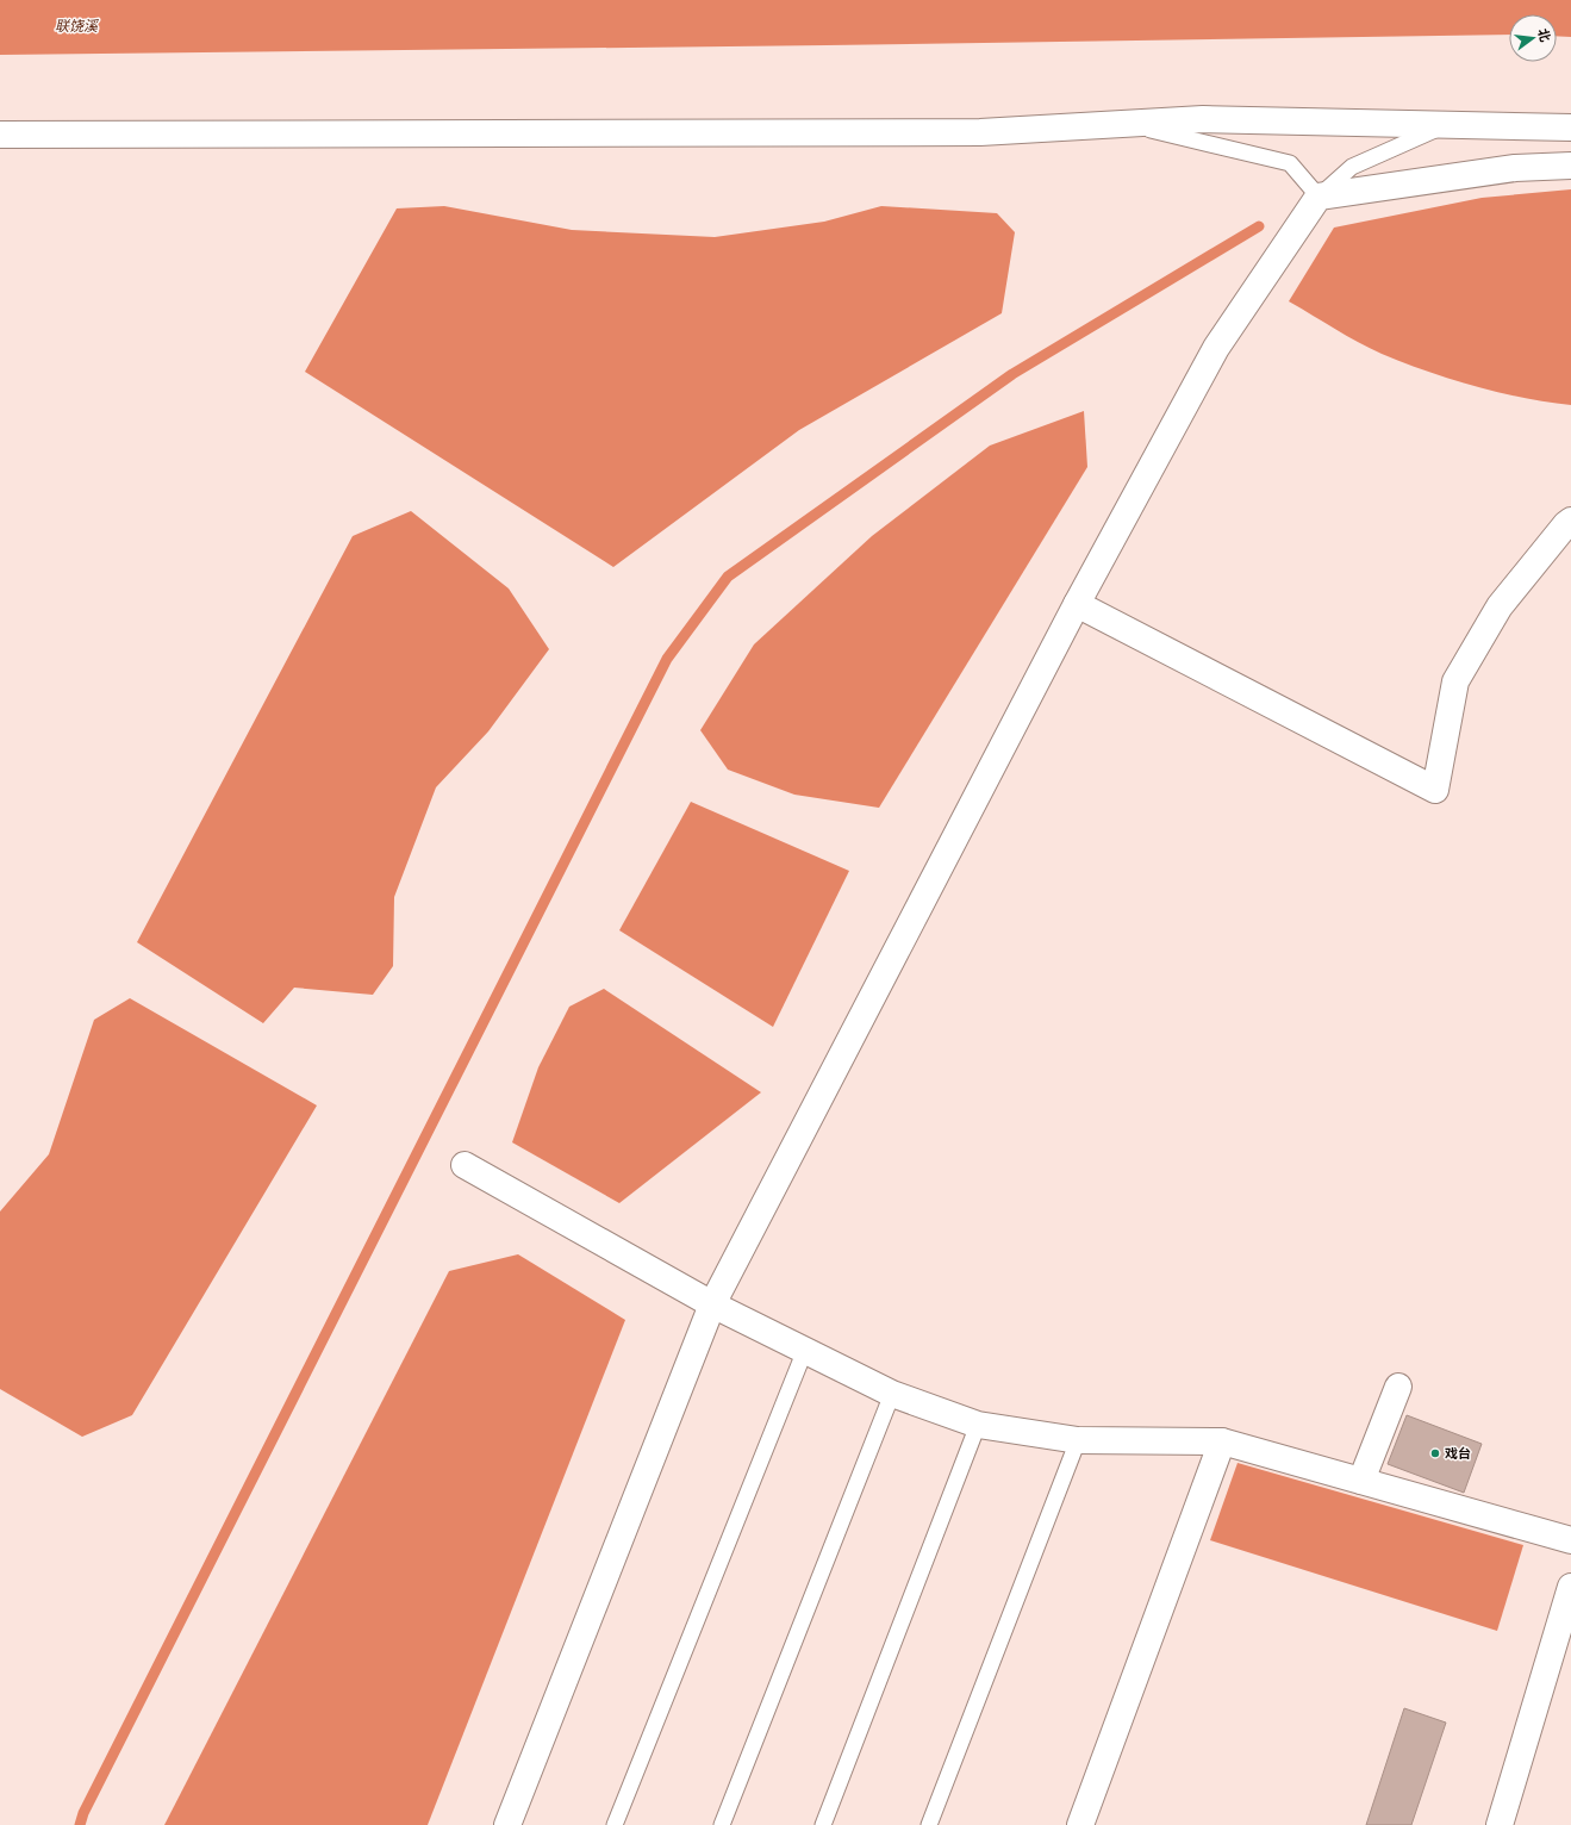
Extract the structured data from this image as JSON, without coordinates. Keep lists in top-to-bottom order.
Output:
{
  "water": ["联饶溪"],
  "places": ["戏台"],
  "north": "right"
}
